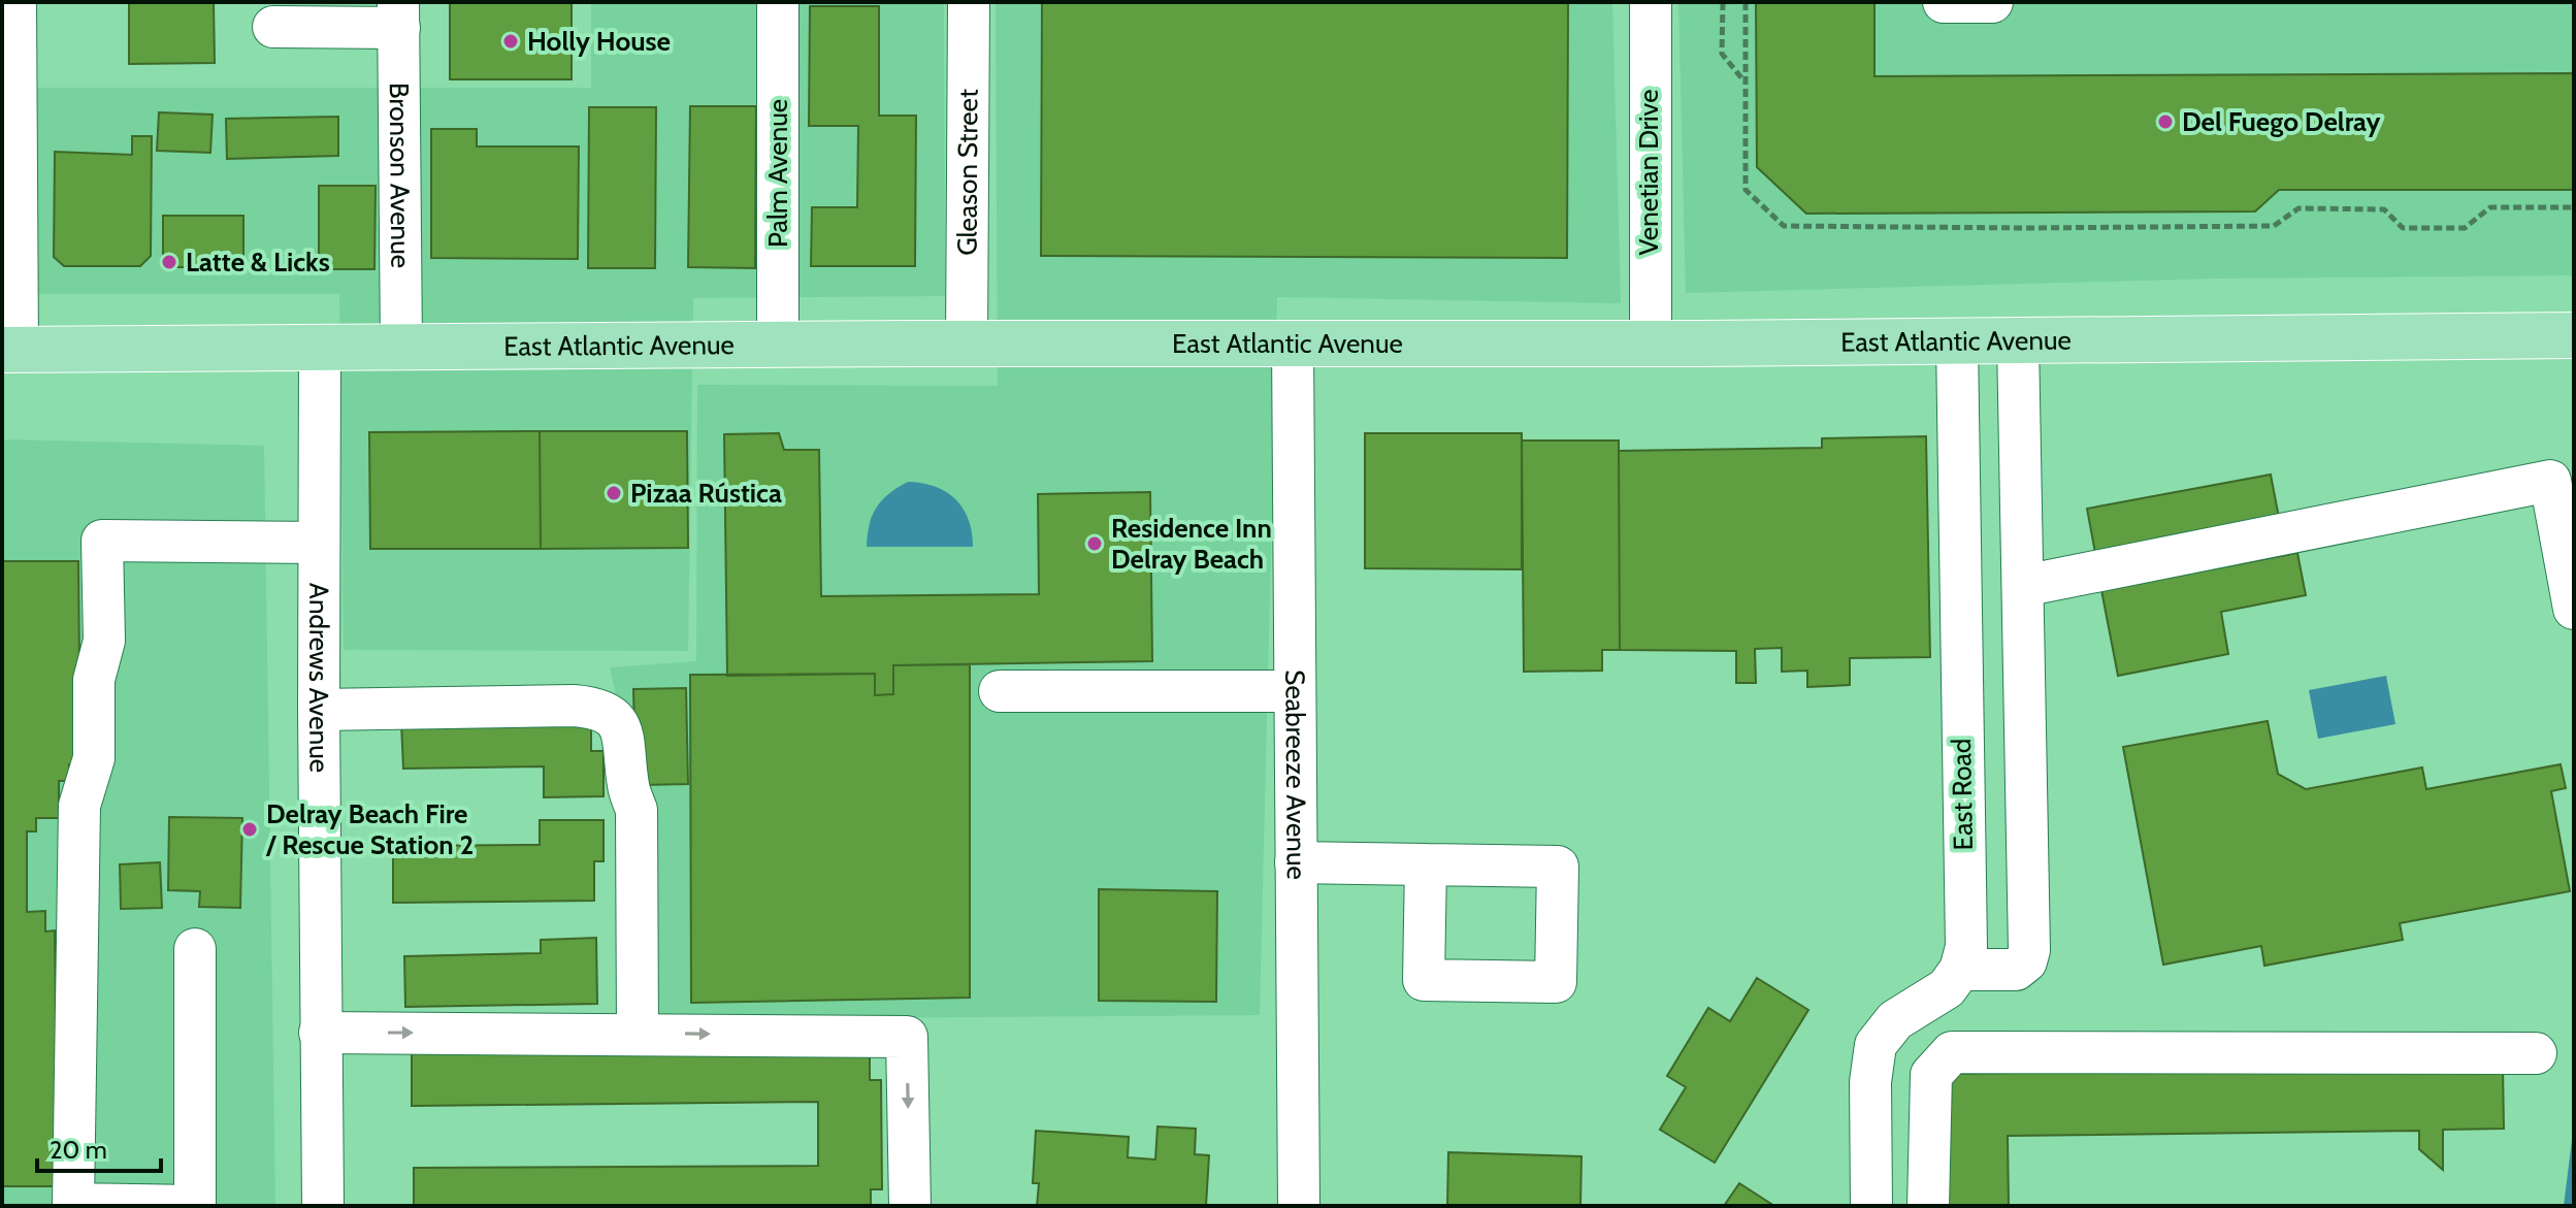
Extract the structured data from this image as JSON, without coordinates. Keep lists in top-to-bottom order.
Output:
{
  "streets": {
    "main road": ["East Atlantic Avenue"],
    "street": [
      "Venetian Drive",
      "Palm Avenue",
      "Gleason Street",
      "Bronson Avenue",
      "Andrews Avenue",
      "Seabreeze Avenue",
      "East Road"
    ]
  },
  "crossings": [
    ["Venetian Drive", "East Atlantic Avenue"],
    ["Palm Avenue", "East Atlantic Avenue"],
    ["Gleason Street", "East Atlantic Avenue"],
    ["Bronson Avenue", "East Atlantic Avenue"],
    ["East Atlantic Avenue", "Andrews Avenue"],
    ["East Atlantic Avenue", "Seabreeze Avenue"],
    ["East Atlantic Avenue", "East Road"]
  ],
  "places": [
    "Holly House",
    "Del Fuego Delray",
    "Latte & Licks",
    "Pizaa Rústica",
    "Residence Inn Delray Beach",
    "Delray Beach Fire / Rescue Station 2"
  ],
  "scale_bar": "20 m"
}
